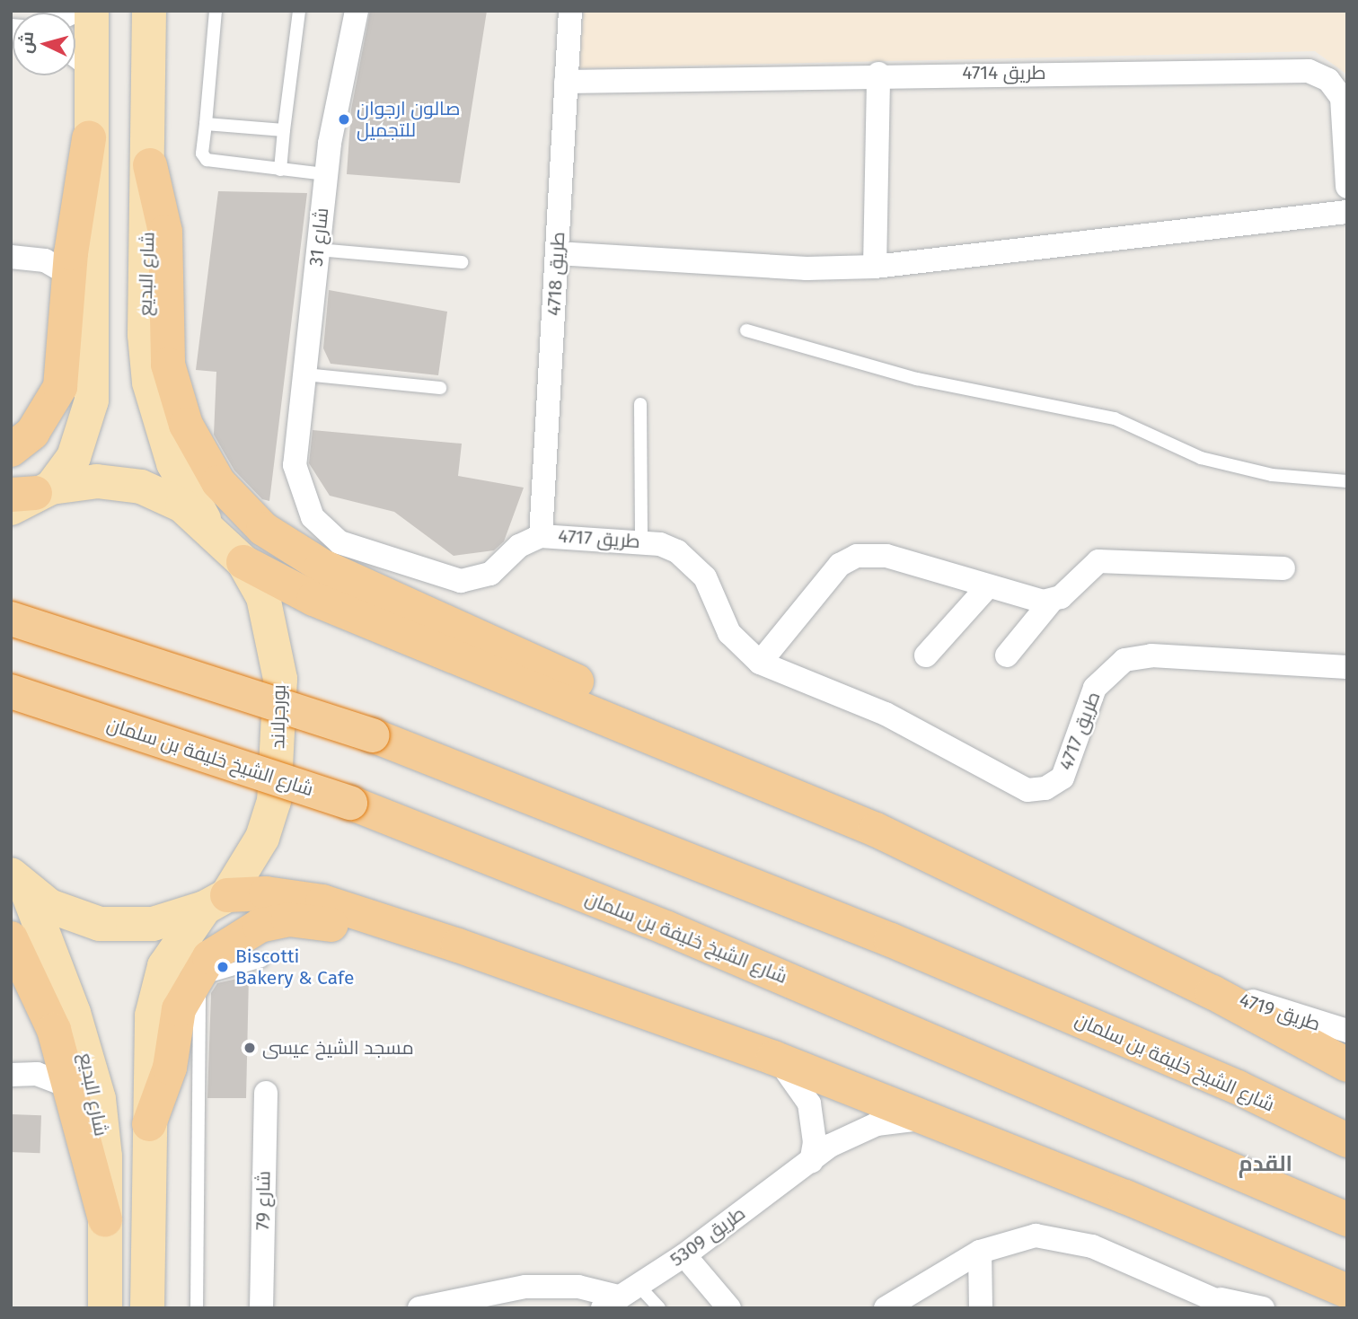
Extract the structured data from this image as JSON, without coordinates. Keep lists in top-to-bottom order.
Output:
{
  "streets": {
    "highway": ["شارع الشيخ خليفة بن سلمان"],
    "main road": ["شارع البديع", "بورجرلاند"],
    "street": [
      "طريق 4714",
      "شارع 31",
      "طريق 4718",
      "طريق 4717",
      "طريق 4719",
      "شارع 79",
      "طريق 5309"
    ]
  },
  "crossings": [
    ["طريق 4714", "طريق 4718"],
    ["شارع 31", "طريق 4717"],
    ["شارع البديع", "بورجرلاند"],
    ["طريق 4718", "طريق 4717"]
  ],
  "districts": ["القدم"],
  "places": ["صالون ارجوان للتجميل", "Biscotti Bakery & Cafe", "مسجد الشيخ عيسى"],
  "north": "left"
}
